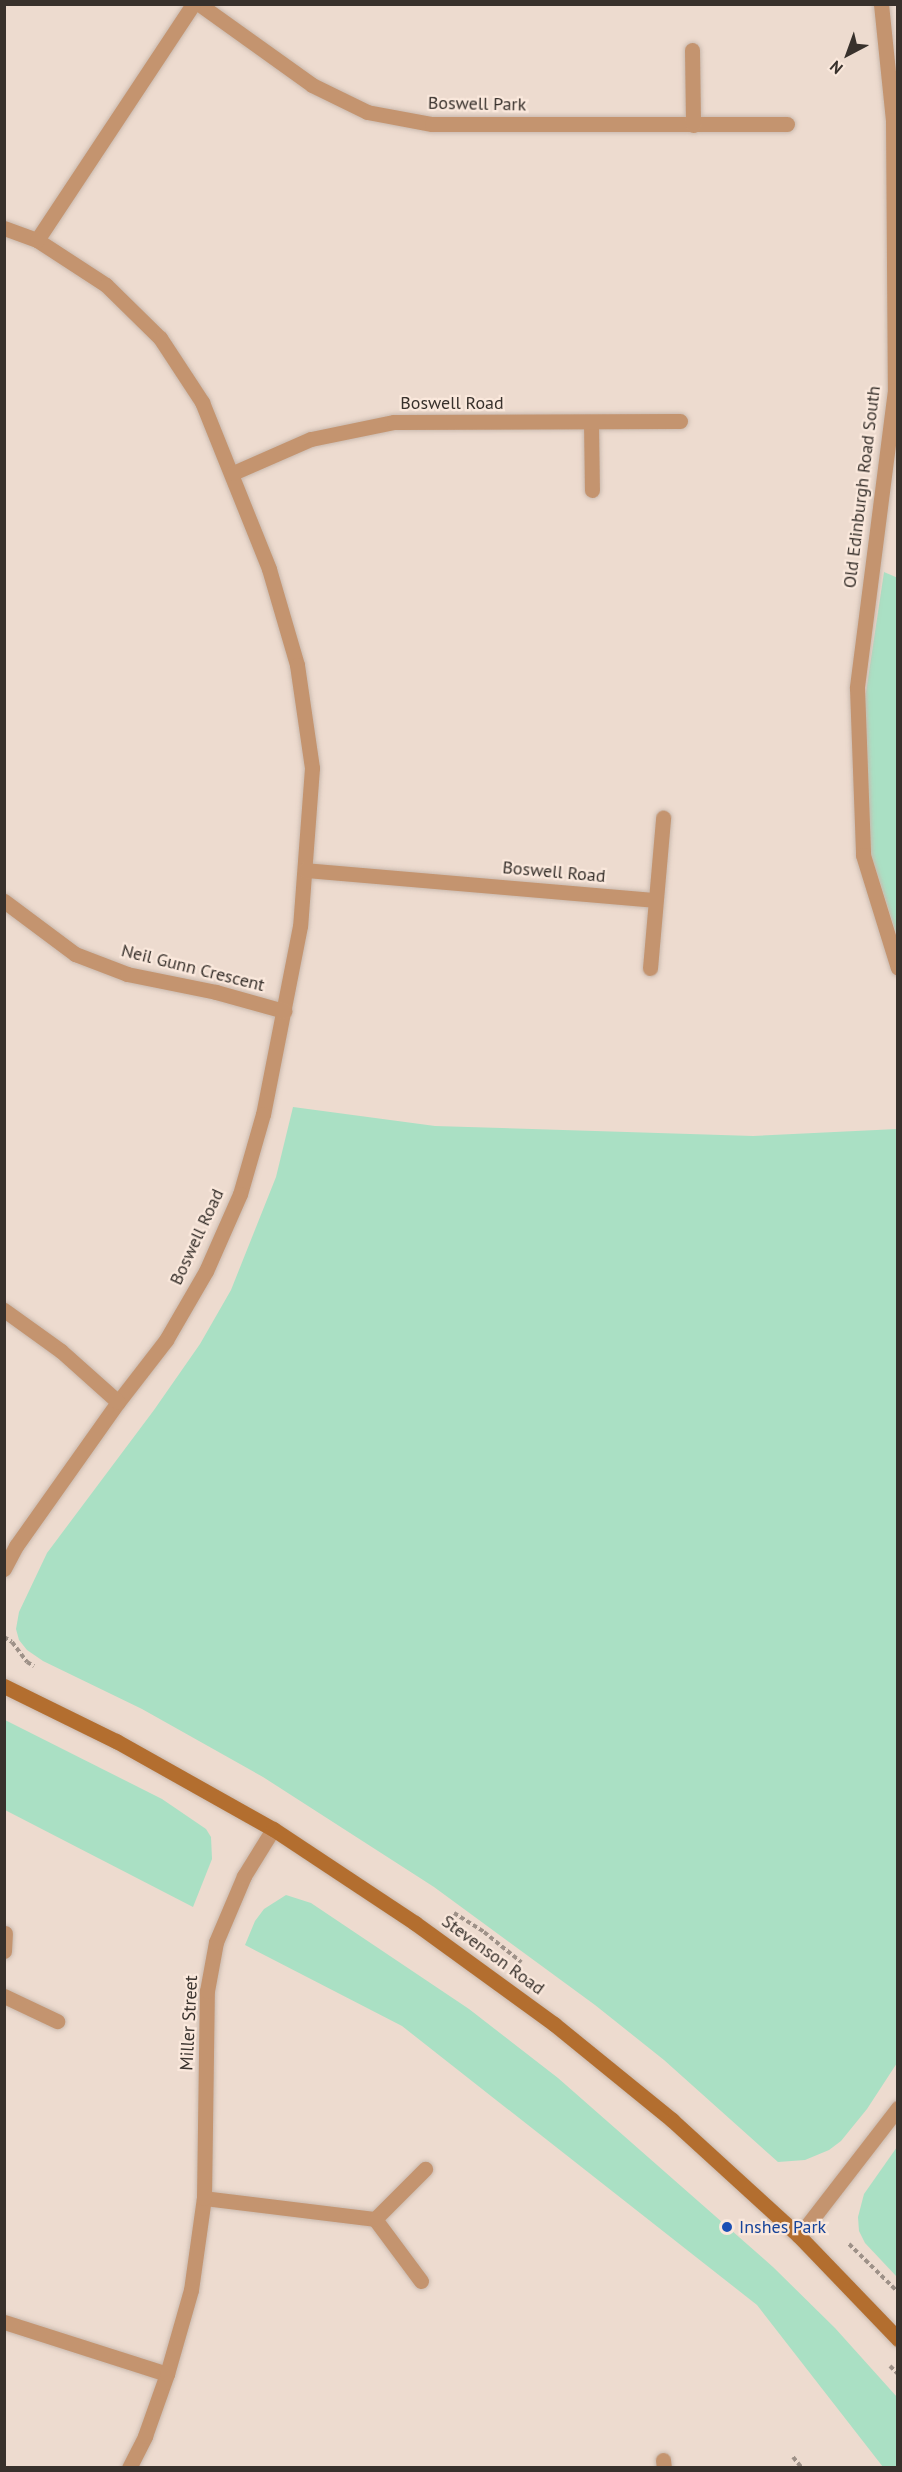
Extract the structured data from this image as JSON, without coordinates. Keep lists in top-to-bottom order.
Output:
{
  "streets": {
    "street": [
      "Boswell Park",
      "Boswell Road",
      "Old Edinburgh Road South",
      "Neil Gunn Crescent",
      "Stevenson Road",
      "Miller Street"
    ]
  },
  "crossings": [
    ["Boswell Road", "Neil Gunn Crescent"],
    ["Stevenson Road", "Miller Street"]
  ],
  "places": ["Inshes Park"],
  "north": "bottom left"
}
